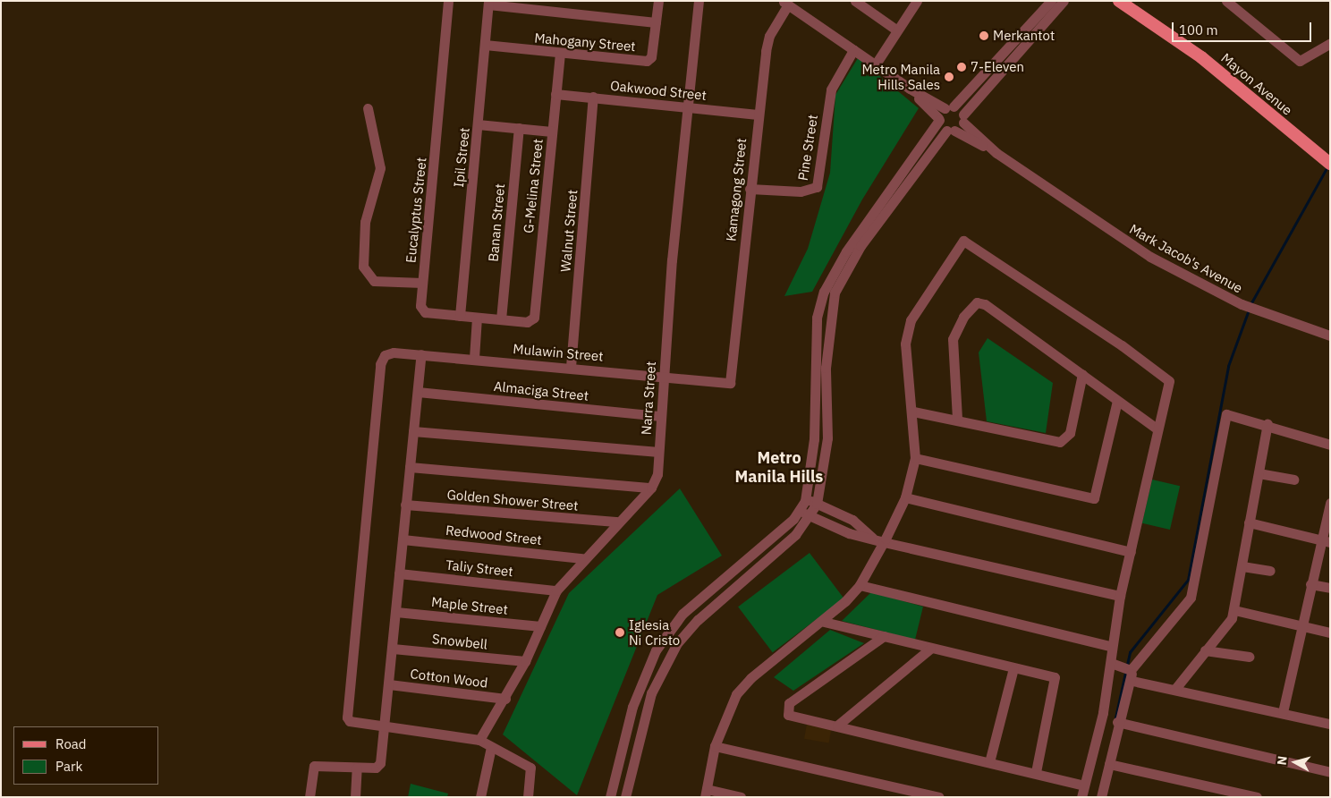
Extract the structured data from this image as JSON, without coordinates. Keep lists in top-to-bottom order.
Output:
{
  "streets": {
    "main road": ["Mayon Avenue"],
    "street": [
      "Mahogany Street",
      "Oakwood Street",
      "Pine Street",
      "Ipil Street",
      "G-Melina Street",
      "Kamagong Street",
      "Eucalyptus Street",
      "Banan Street",
      "Walnut Street",
      "Mark Jacob's Avenue",
      "Mulawin Street",
      "Almaciga Street",
      "Narra Street",
      "Golden Shower Street",
      "Redwood Street",
      "Taliy Street",
      "Maple Street",
      "Snowbell",
      "Cotton Wood"
    ]
  },
  "crossings": [
    ["Mahogany Street", "Ipil Street"],
    ["Mahogany Street", "G-Melina Street"],
    ["Oakwood Street", "G-Melina Street"],
    ["Oakwood Street", "Kamagong Street"],
    ["Oakwood Street", "Walnut Street"],
    ["Oakwood Street", "Narra Street"],
    ["Pine Street", "Kamagong Street"],
    ["Ipil Street", "Eucalyptus Street"],
    ["G-Melina Street", "Eucalyptus Street"],
    ["Kamagong Street", "Mulawin Street"],
    ["Eucalyptus Street", "Banan Street"],
    ["Walnut Street", "Mulawin Street"],
    ["Mulawin Street", "Narra Street"],
    ["Almaciga Street", "Narra Street"],
    ["Narra Street", "Golden Shower Street"],
    ["Narra Street", "Redwood Street"],
    ["Narra Street", "Taliy Street"],
    ["Narra Street", "Maple Street"],
    ["Narra Street", "Snowbell"],
    ["Narra Street", "Cotton Wood"]
  ],
  "districts": ["Metro Manila Hills"],
  "places": [
    "Merkantot",
    "7-Eleven",
    "Metro Manila Hills Sales",
    "Iglesia Ni Cristo"
  ],
  "legend": ["Road", "Park"],
  "scale_bar": "100 m",
  "north": "left"
}
